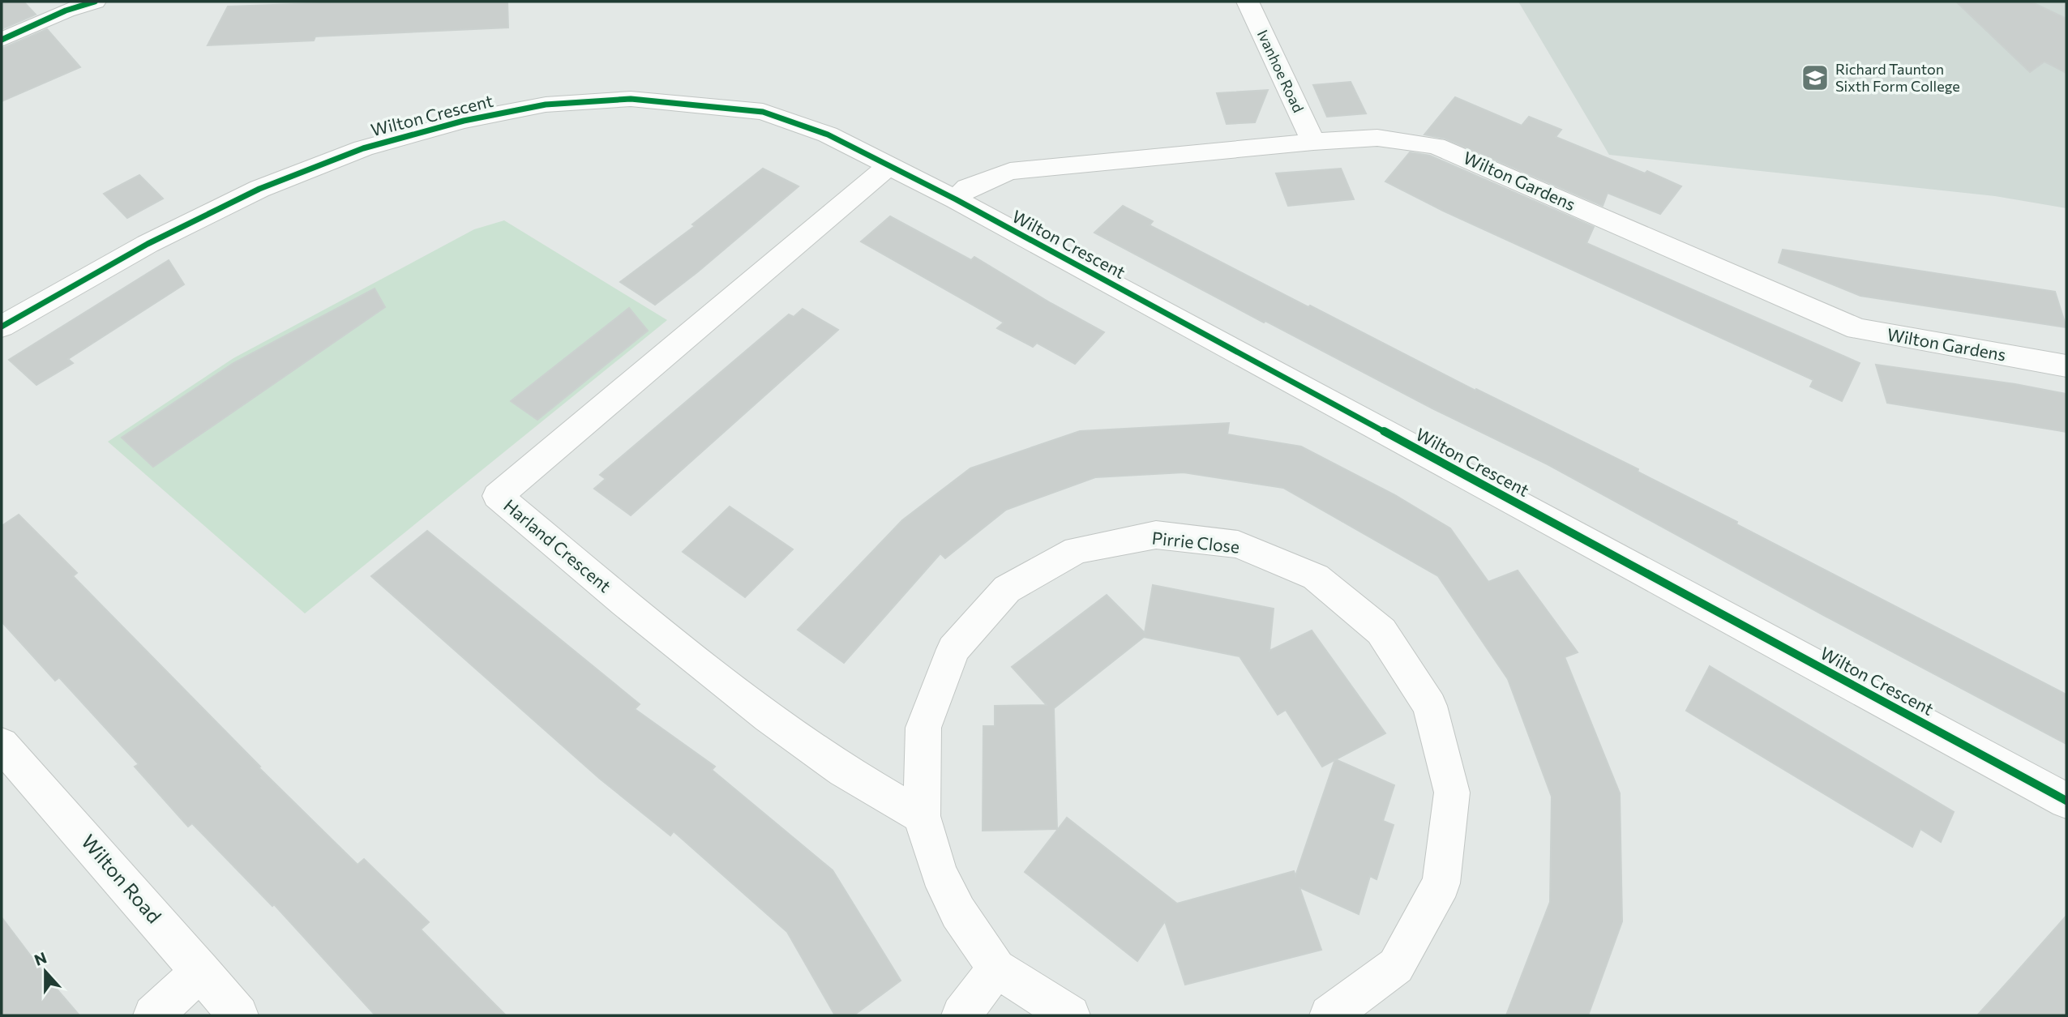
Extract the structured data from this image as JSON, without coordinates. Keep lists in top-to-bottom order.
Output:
{
  "streets": {
    "street": [
      "Ivanhoe Road",
      "Wilton Crescent",
      "Wilton Gardens",
      "Pirrie Close",
      "Harland Crescent",
      "Wilton Road"
    ]
  },
  "crossings": [
    ["Ivanhoe Road", "Wilton Gardens"],
    ["Wilton Crescent", "Wilton Gardens"],
    ["Wilton Crescent", "Harland Crescent"],
    ["Pirrie Close", "Harland Crescent"]
  ],
  "places": {
    "school or university": ["Richard Taunton Sixth Form College"]
  },
  "north": "top"
}
